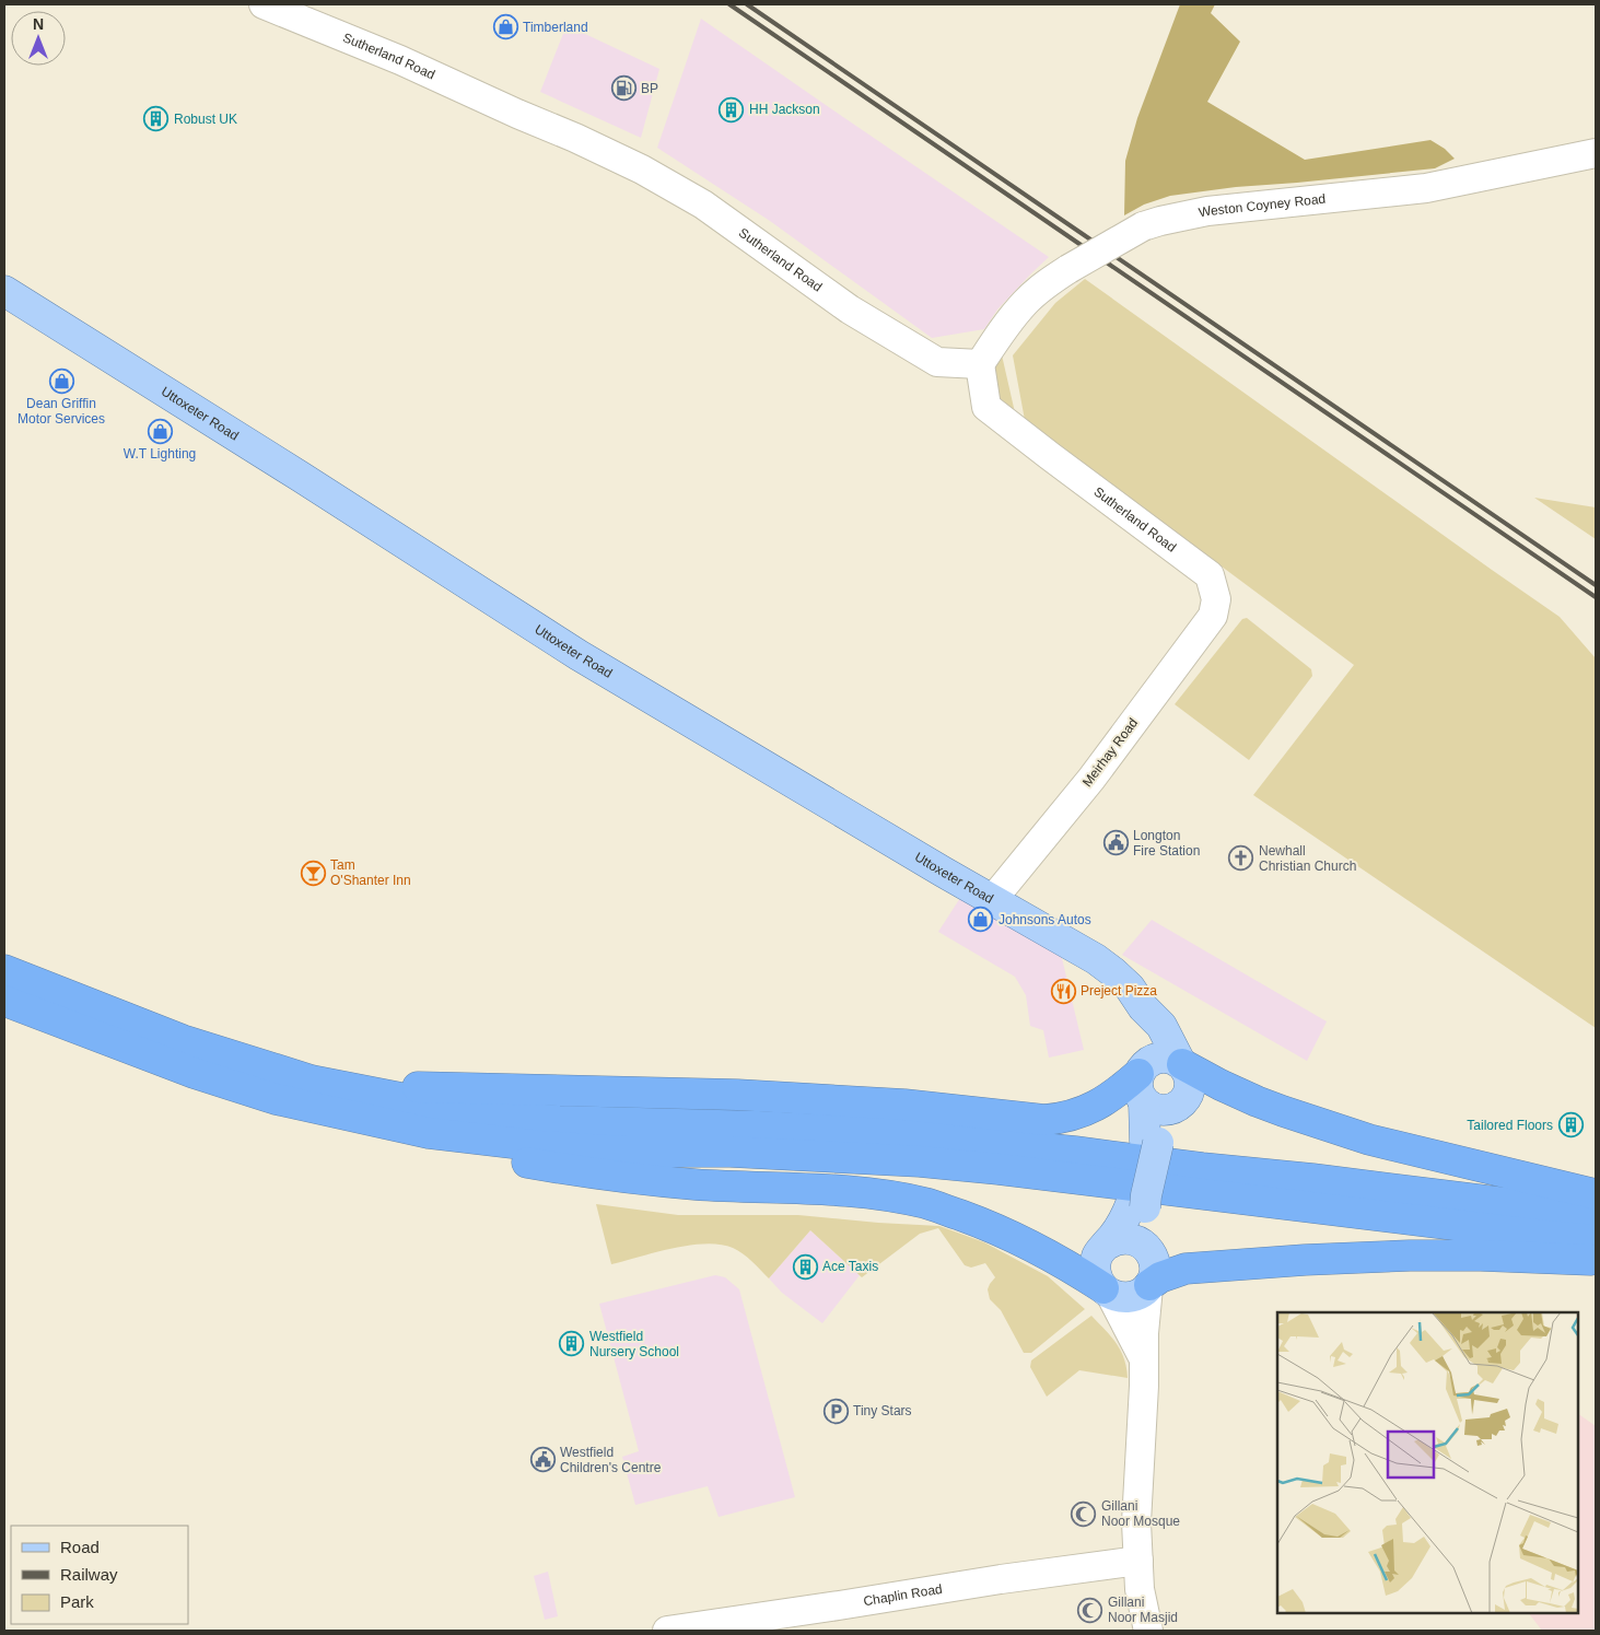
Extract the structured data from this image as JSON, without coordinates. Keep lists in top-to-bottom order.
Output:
{
  "streets": {
    "main road": ["Uttoxeter Road"],
    "street": [
      "Sutherland Road",
      "Weston Coyney Road",
      "Meirhay Road",
      "Chaplin Road"
    ]
  },
  "crossings": [
    ["Sutherland Road", "Weston Coyney Road"],
    ["Sutherland Road", "Meirhay Road"],
    ["Uttoxeter Road", "Meirhay Road"]
  ],
  "places": {
    "shop": [
      "Timberland",
      "Dean Griffin Motor Services",
      "W.T Lighting",
      "Johnsons Autos"
    ],
    "fuel station": ["BP"],
    "building": [
      "HH Jackson",
      "Robust UK",
      "Tailored Floors",
      "Ace Taxis",
      "Westfield Nursery School"
    ],
    "public building": ["Longton Fire Station", "Westfield Children's Centre"],
    "church": ["Newhall Christian Church"],
    "bar": ["Tam O'Shanter Inn"],
    "restaurant": ["Preject Pizza"],
    "parking": ["Tiny Stars"],
    "mosque": ["Gillani Noor Mosque", "Gillani Noor Masjid"]
  },
  "legend": ["Road", "Railway", "Park"],
  "north": "top"
}
